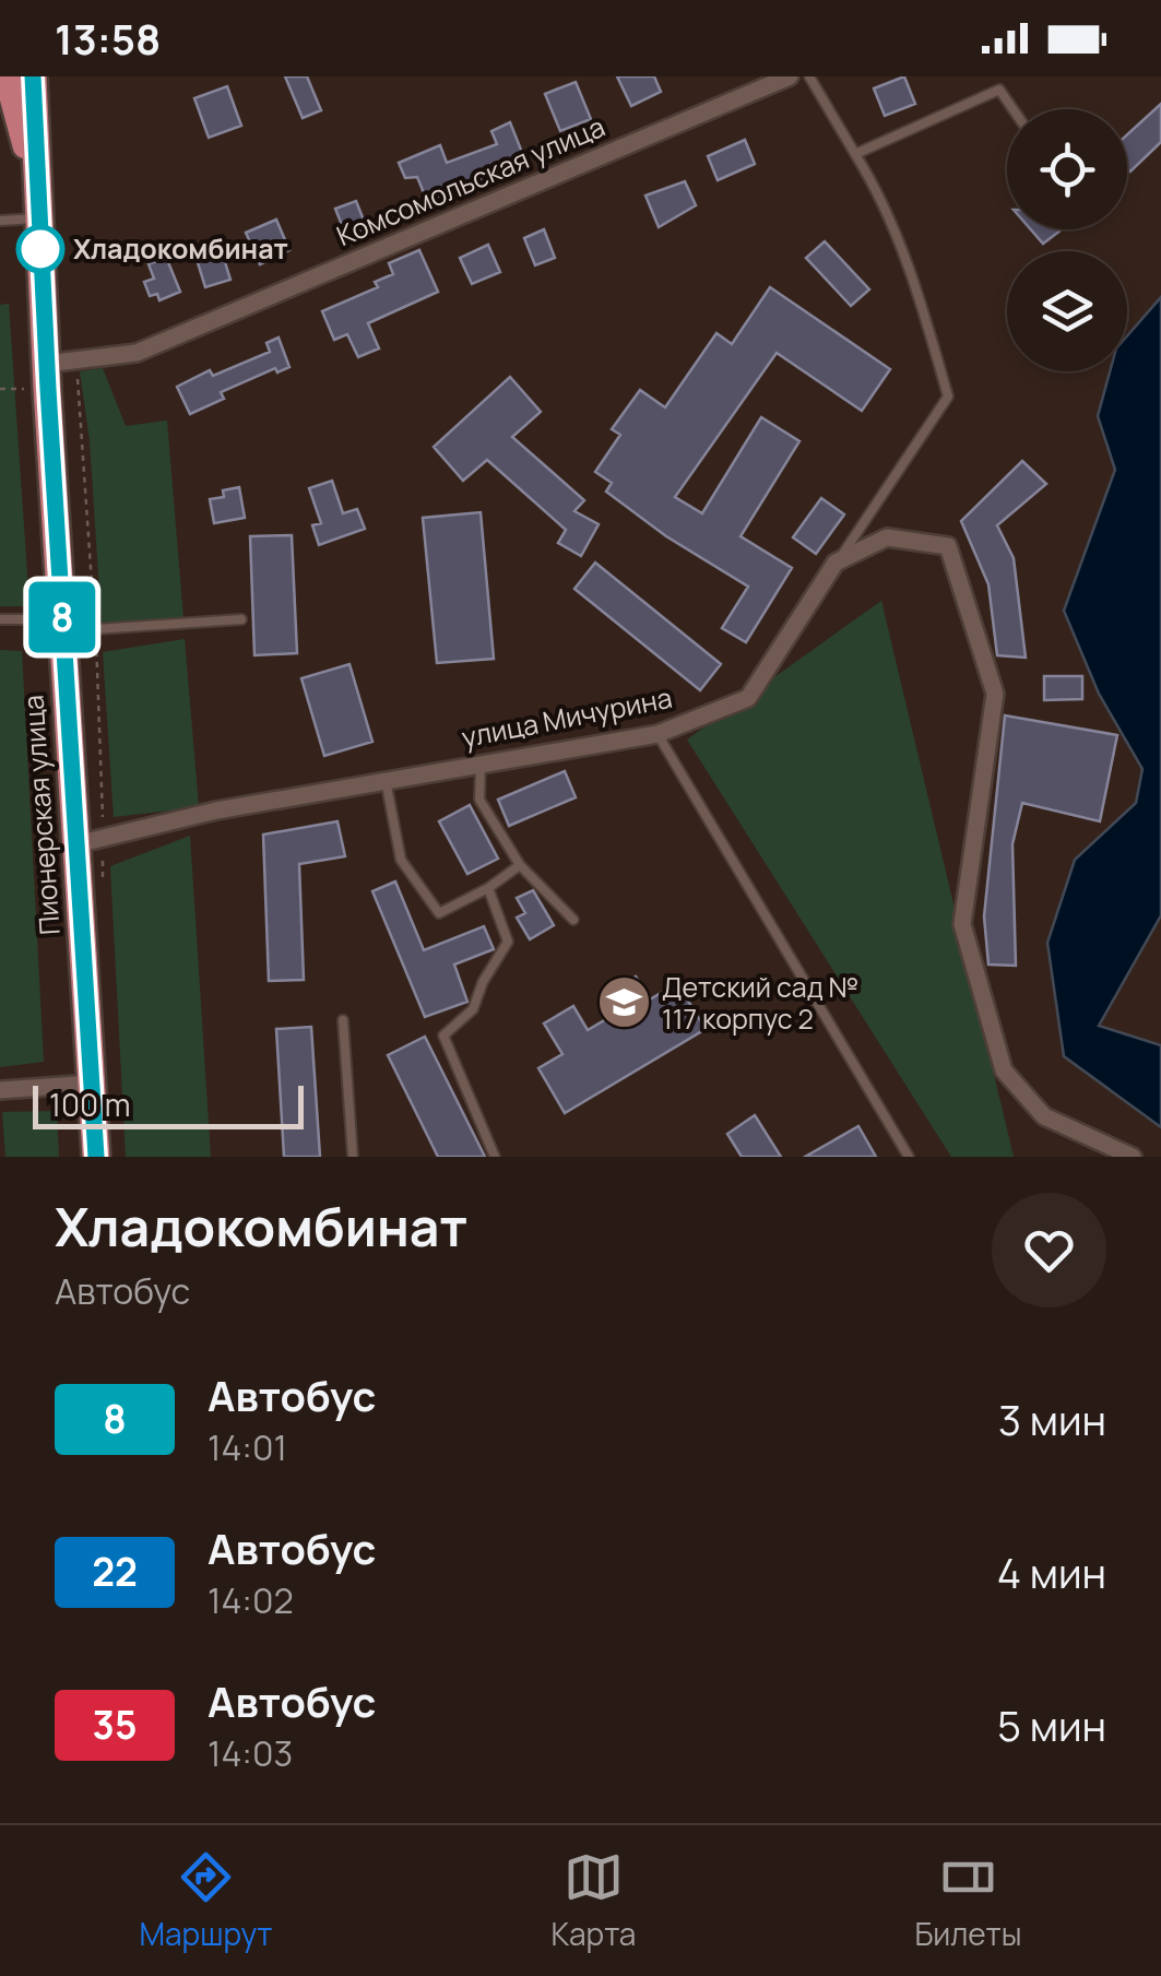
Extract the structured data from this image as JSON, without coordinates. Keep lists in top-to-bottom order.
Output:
{
  "streets": {
    "main road": ["Пионерская улица"],
    "street": ["Комсомольская улица", "улица Мичурина"]
  },
  "crossings": [
    ["Комсомольская улица", "Пионерская улица"],
    ["улица Мичурина", "Пионерская улица"]
  ],
  "places": {
    "other": ["Хладокомбинат"],
    "school or university": ["Детский сад № 117 корпус 2"]
  },
  "lines": ["bus line 8"],
  "scale_bar": "100 m",
  "page": {
    "status": "13:58",
    "on_map": "8",
    "scale": "100 m",
    "heading": ["Хладокомбинат", "Автобус"],
    "list": [
      {
        "mark": "8",
        "name": "Автобус",
        "note": "14:01",
        "value": "3 мин"
      },
      {
        "mark": "22",
        "name": "Автобус",
        "note": "14:02",
        "value": "4 мин"
      },
      {
        "mark": "35",
        "name": "Автобус",
        "note": "14:03",
        "value": "5 мин"
      }
    ],
    "tabs": ["Маршрут", "Карта", "Билеты"]
  }
}
